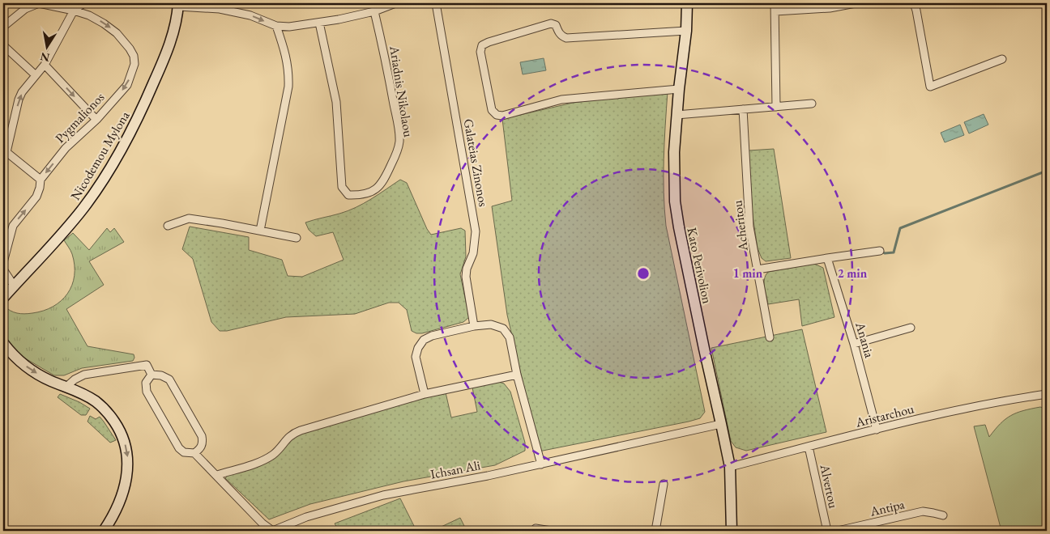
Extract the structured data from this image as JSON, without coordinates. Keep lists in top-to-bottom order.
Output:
{
  "streets": {
    "street": [
      "Ariadnis Nikolaou",
      "Pygmalionos",
      "Nicodemou Mylona",
      "Galateias Zinonos",
      "Acheritou",
      "Kato Perivolion",
      "Anania",
      "Aristarchou",
      "Ichsan Ali",
      "Alvertou",
      "Antipa"
    ]
  },
  "crossings": [
    ["Kato Perivolion", "Aristarchou"],
    ["Kato Perivolion", "Ichsan Ali"],
    ["Anania", "Aristarchou"],
    ["Aristarchou", "Alvertou"]
  ],
  "north": "bottom",
  "rings": ["1 min", "2 min"]
}
